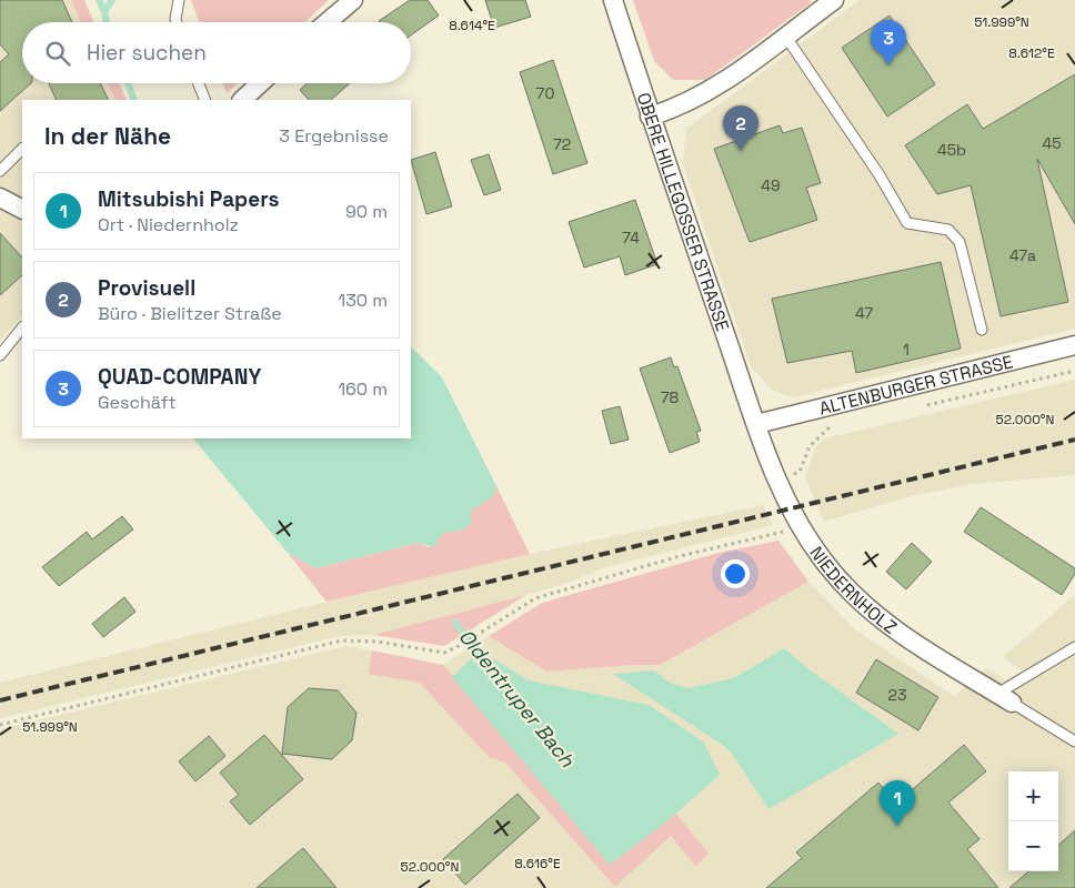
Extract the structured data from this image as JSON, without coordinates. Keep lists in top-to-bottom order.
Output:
{
  "streets": {
    "street": ["OBERE HILLEGOSSER STRASSE", "ALTENBURGER STRASSE", "NIEDERNHOLZ"]
  },
  "crossings": [
    ["OBERE HILLEGOSSER STRASSE", "ALTENBURGER STRASSE"],
    ["OBERE HILLEGOSSER STRASSE", "NIEDERNHOLZ"],
    ["ALTENBURGER STRASSE", "NIEDERNHOLZ"]
  ],
  "water": ["Oldentruper Bach"],
  "house_numbers": [
    "70",
    "45",
    "72",
    "45b",
    "49",
    "74",
    "47a",
    "47",
    "1",
    "78",
    "23"
  ],
  "page": {
    "pins": ["3", "2", "1"],
    "search": "Hier suchen",
    "heading": ["In der Nähe", "3 Ergebnisse"],
    "list": [
      {
        "mark": "1",
        "name": "Mitsubishi Papers",
        "note": "Ort · Niedernholz",
        "value": "90 m"
      },
      {
        "mark": "2",
        "name": "Provisuell",
        "note": "Büro · Bielitzer Straße",
        "value": "130 m"
      },
      {
        "mark": "3",
        "name": "QUAD-COMPANY",
        "note": "Geschäft",
        "value": "160 m"
      }
    ],
    "map_buttons": ["+", "−"]
  },
  "coordinates": [
    "51.999°N",
    "8.614°E",
    "8.612°E",
    "52.000°N",
    "8.616°E"
  ]
}
